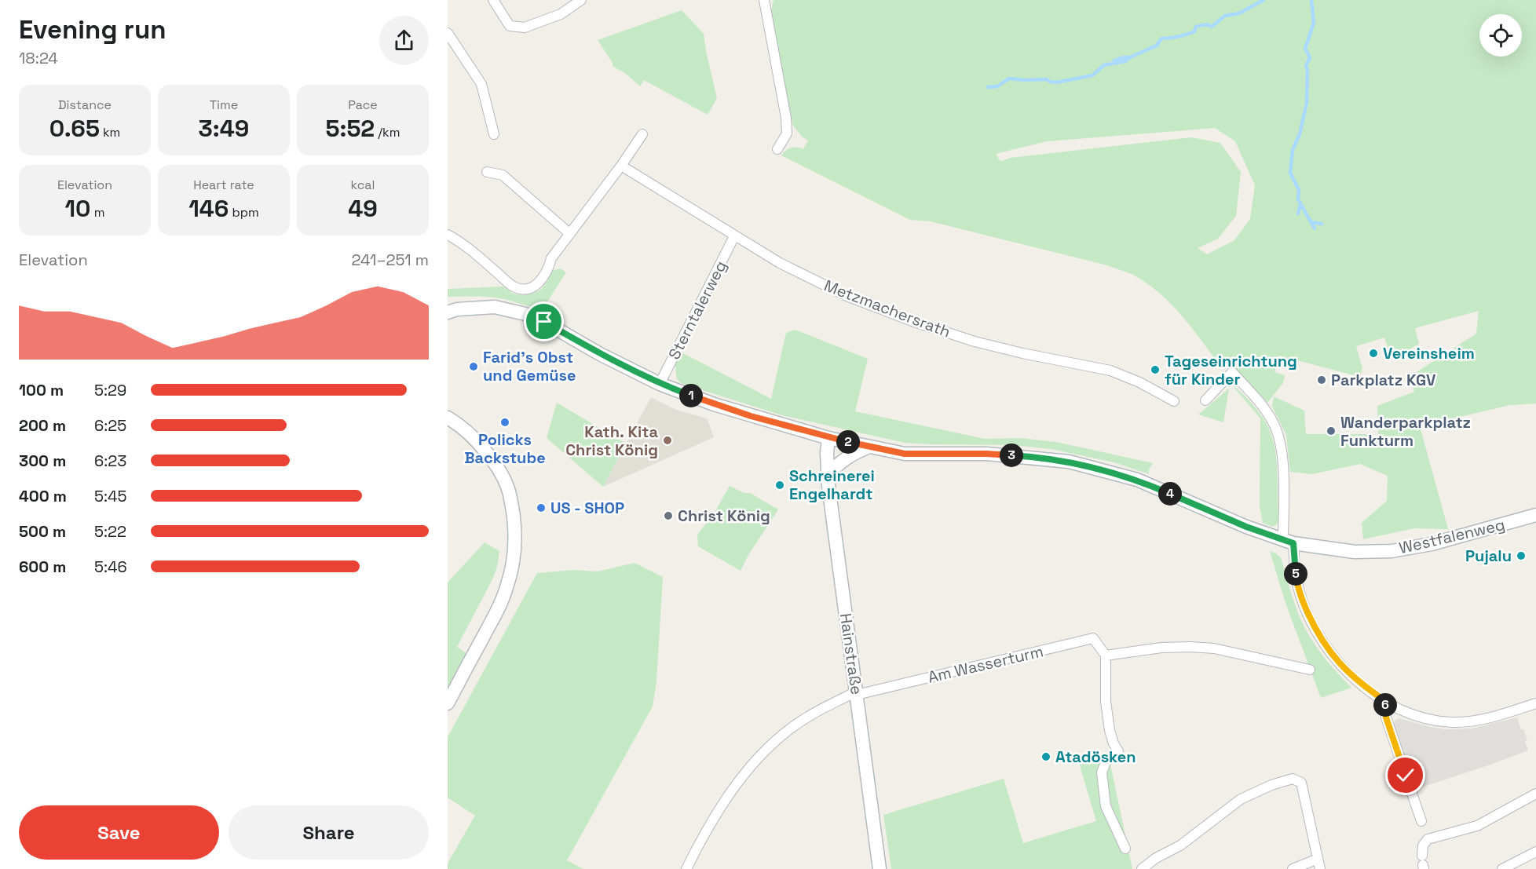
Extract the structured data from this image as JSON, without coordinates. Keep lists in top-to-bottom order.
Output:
{
  "streets": {
    "street": [
      "Metzmachersrath",
      "Sterntalerweg",
      "Westfalenweg",
      "Hainstraße",
      "Am Wasserturm"
    ]
  },
  "crossings": [
    ["Metzmachersrath", "Sterntalerweg"],
    ["Sterntalerweg", "Westfalenweg"],
    ["Westfalenweg", "Hainstraße"],
    ["Hainstraße", "Am Wasserturm"]
  ],
  "places": [
    "Vereinsheim",
    "Farid's Obst und Gemüse",
    "Tageseinrichtung für Kinder",
    "Parkplatz KGV",
    "Policks Backstube",
    "Wanderparkplatz Funkturm",
    "Kath. Kita Christ König",
    "Schreinerei Engelhardt",
    "US - SHOP",
    "Christ König",
    "Pujalu",
    "Atadösken"
  ],
  "page": {
    "heading": ["Evening run", "18:24"],
    "stats": [
      ["Distance", "0.65 km"],
      ["Time", "3:49"],
      ["Pace", "5:52 /km"],
      ["Elevation", "10 m"],
      ["Heart rate", "146 bpm"],
      ["kcal", "49"]
    ],
    "chart": ["Elevation", "241–251 m"],
    "list": [
      {
        "name": "100 m",
        "note": "5:29"
      },
      {
        "name": "200 m",
        "note": "6:25"
      },
      {
        "name": "300 m",
        "note": "6:23"
      },
      {
        "name": "400 m",
        "note": "5:45"
      },
      {
        "name": "500 m",
        "note": "5:22"
      },
      {
        "name": "600 m",
        "note": "5:46"
      }
    ],
    "pins": [
      "1",
      "2",
      "3",
      "4",
      "5",
      "6"
    ],
    "buttons": ["Save", "Share"]
  }
}
